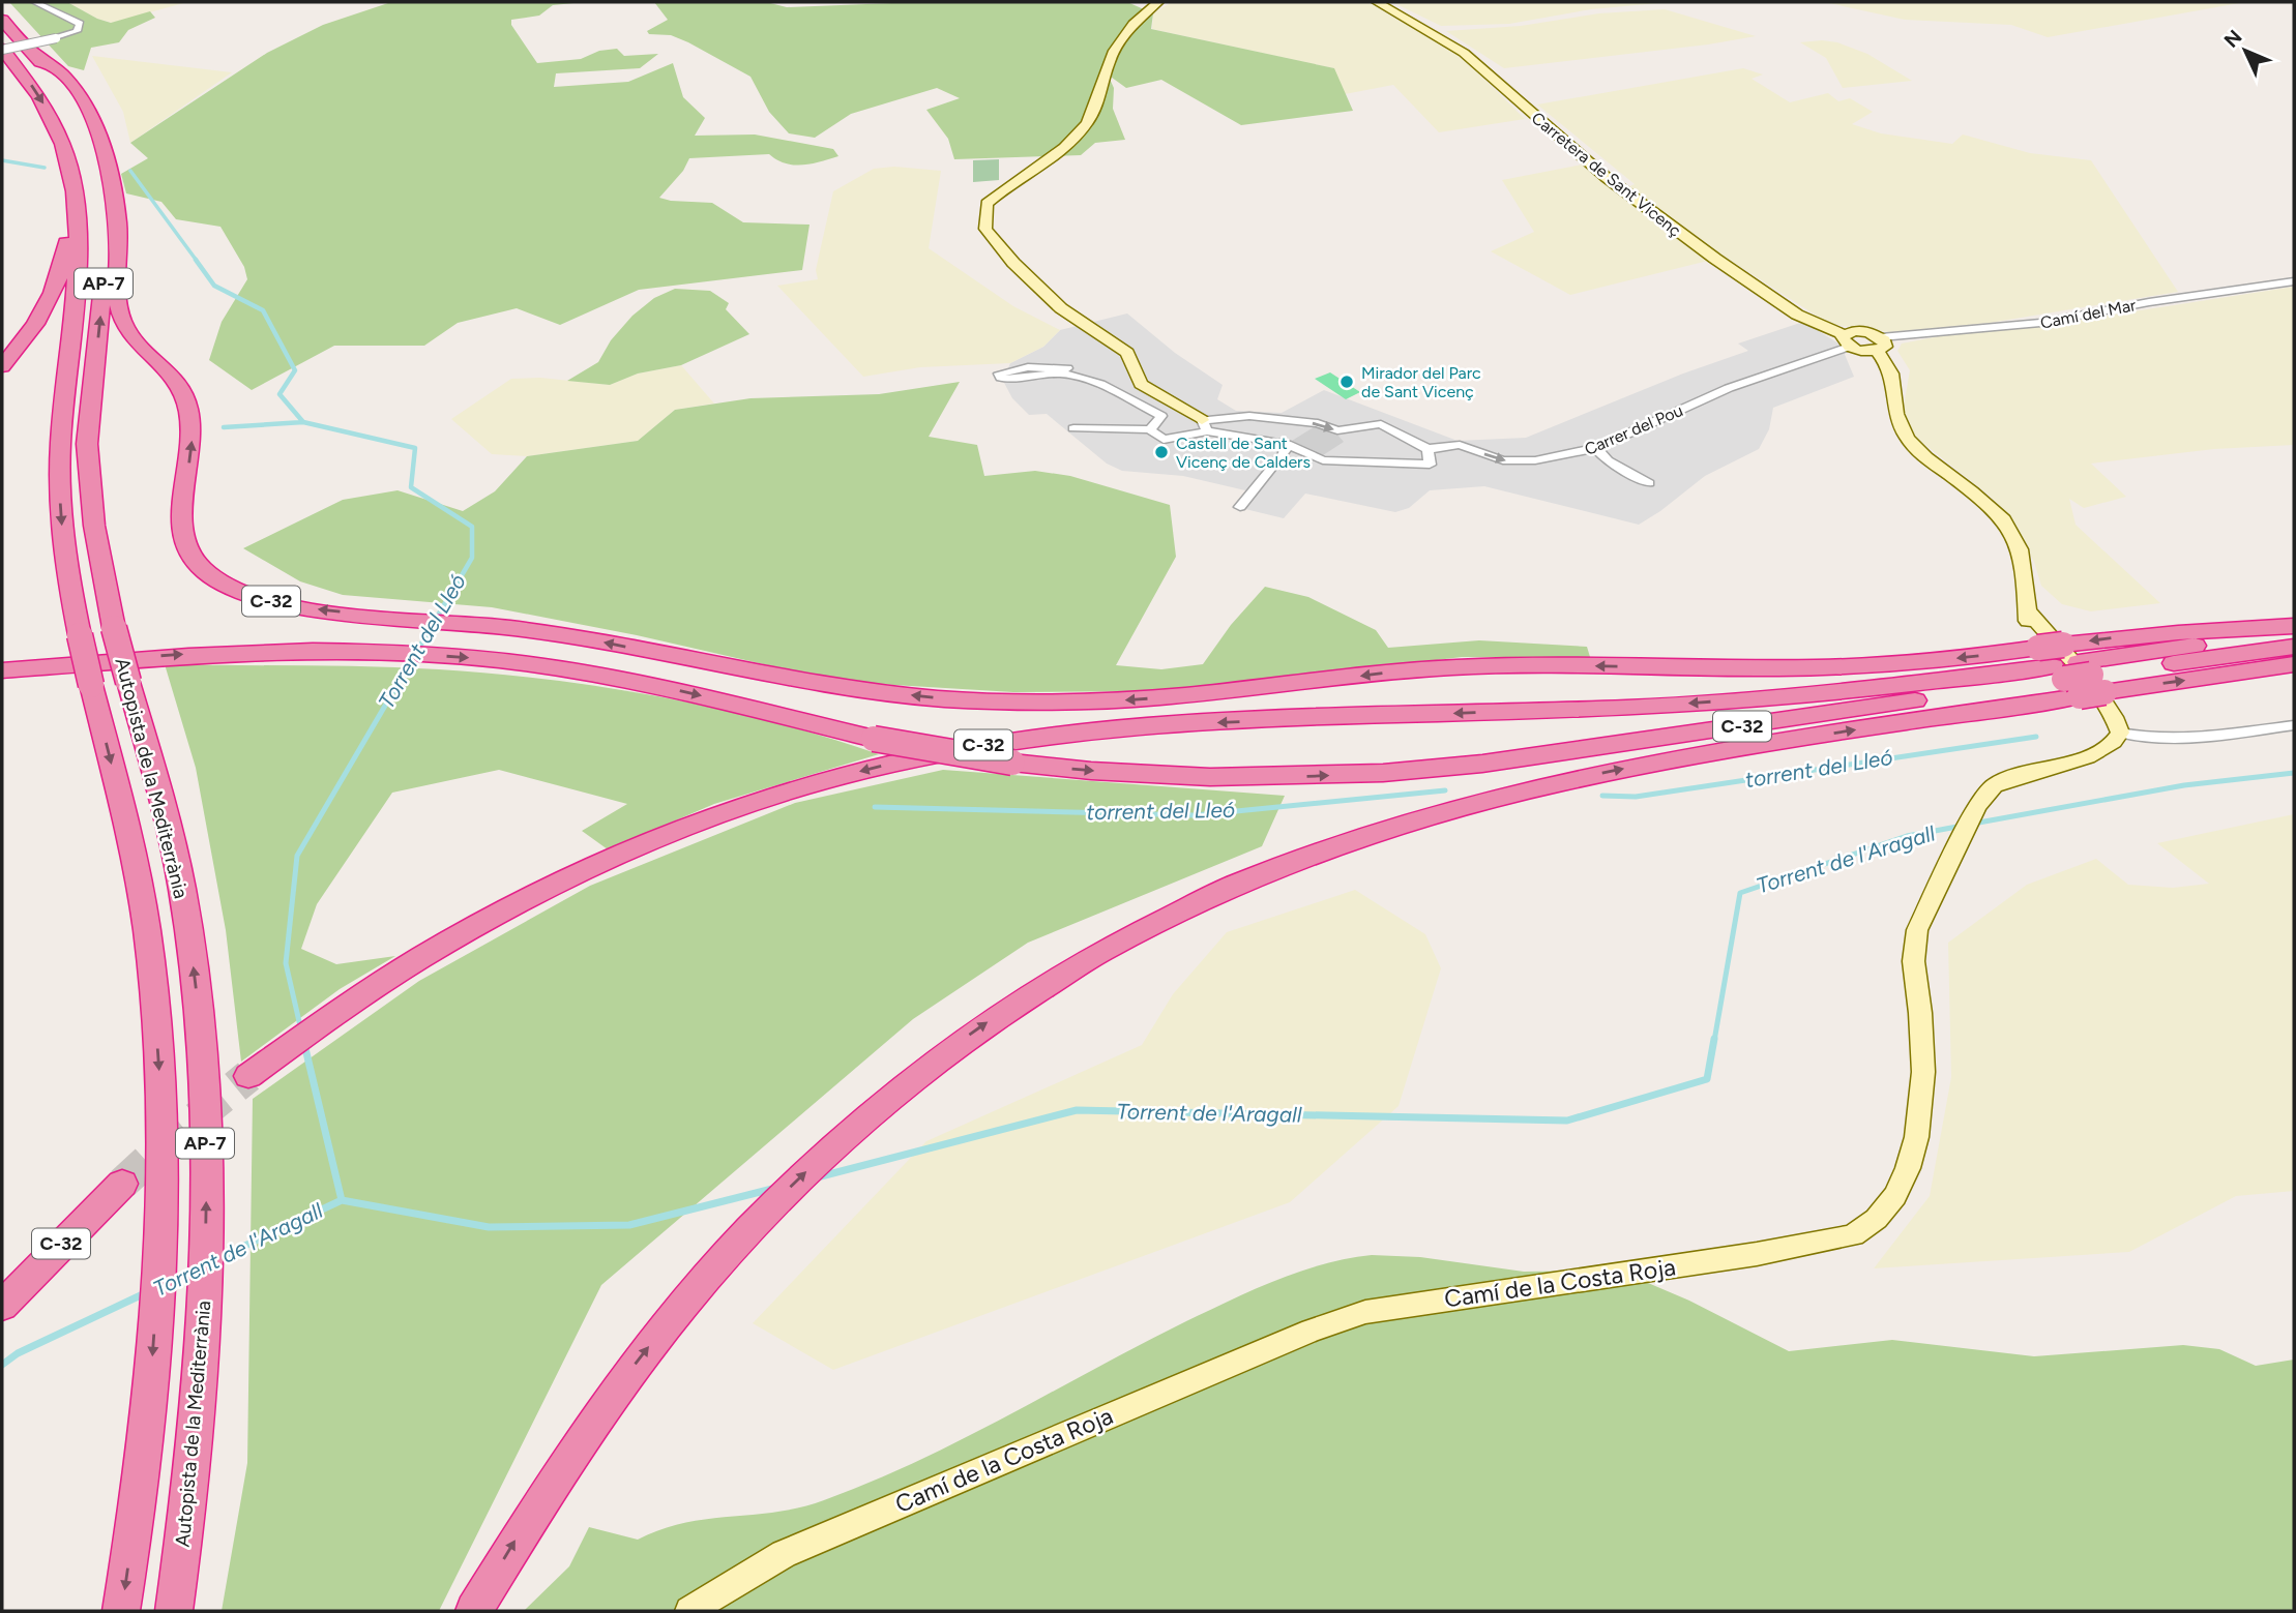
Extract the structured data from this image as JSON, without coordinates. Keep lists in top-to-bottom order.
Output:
{
  "streets": {
    "highway": ["AP-7", "C-32", "Autopista de la Mediterrània"],
    "street": [
      "Carretera de Sant Vicenç",
      "Camí del Mar",
      "Carrer del Pou",
      "Camí de la Costa Roja"
    ]
  },
  "crossings": [
    ["Carretera de Sant Vicenç", "Camí del Mar"],
    ["Carretera de Sant Vicenç", "Carrer del Pou"],
    ["C-32", "Autopista de la Mediterrània"]
  ],
  "one_way": ["Carrer del Pou"],
  "water": ["Torrent del Lleó", "torrent del Lleó", "Torrent de l'Aragall"],
  "places": ["Mirador del Parc de Sant Vicenç", "Castell de Sant Vicenç de Calders"],
  "north": "top left"
}
